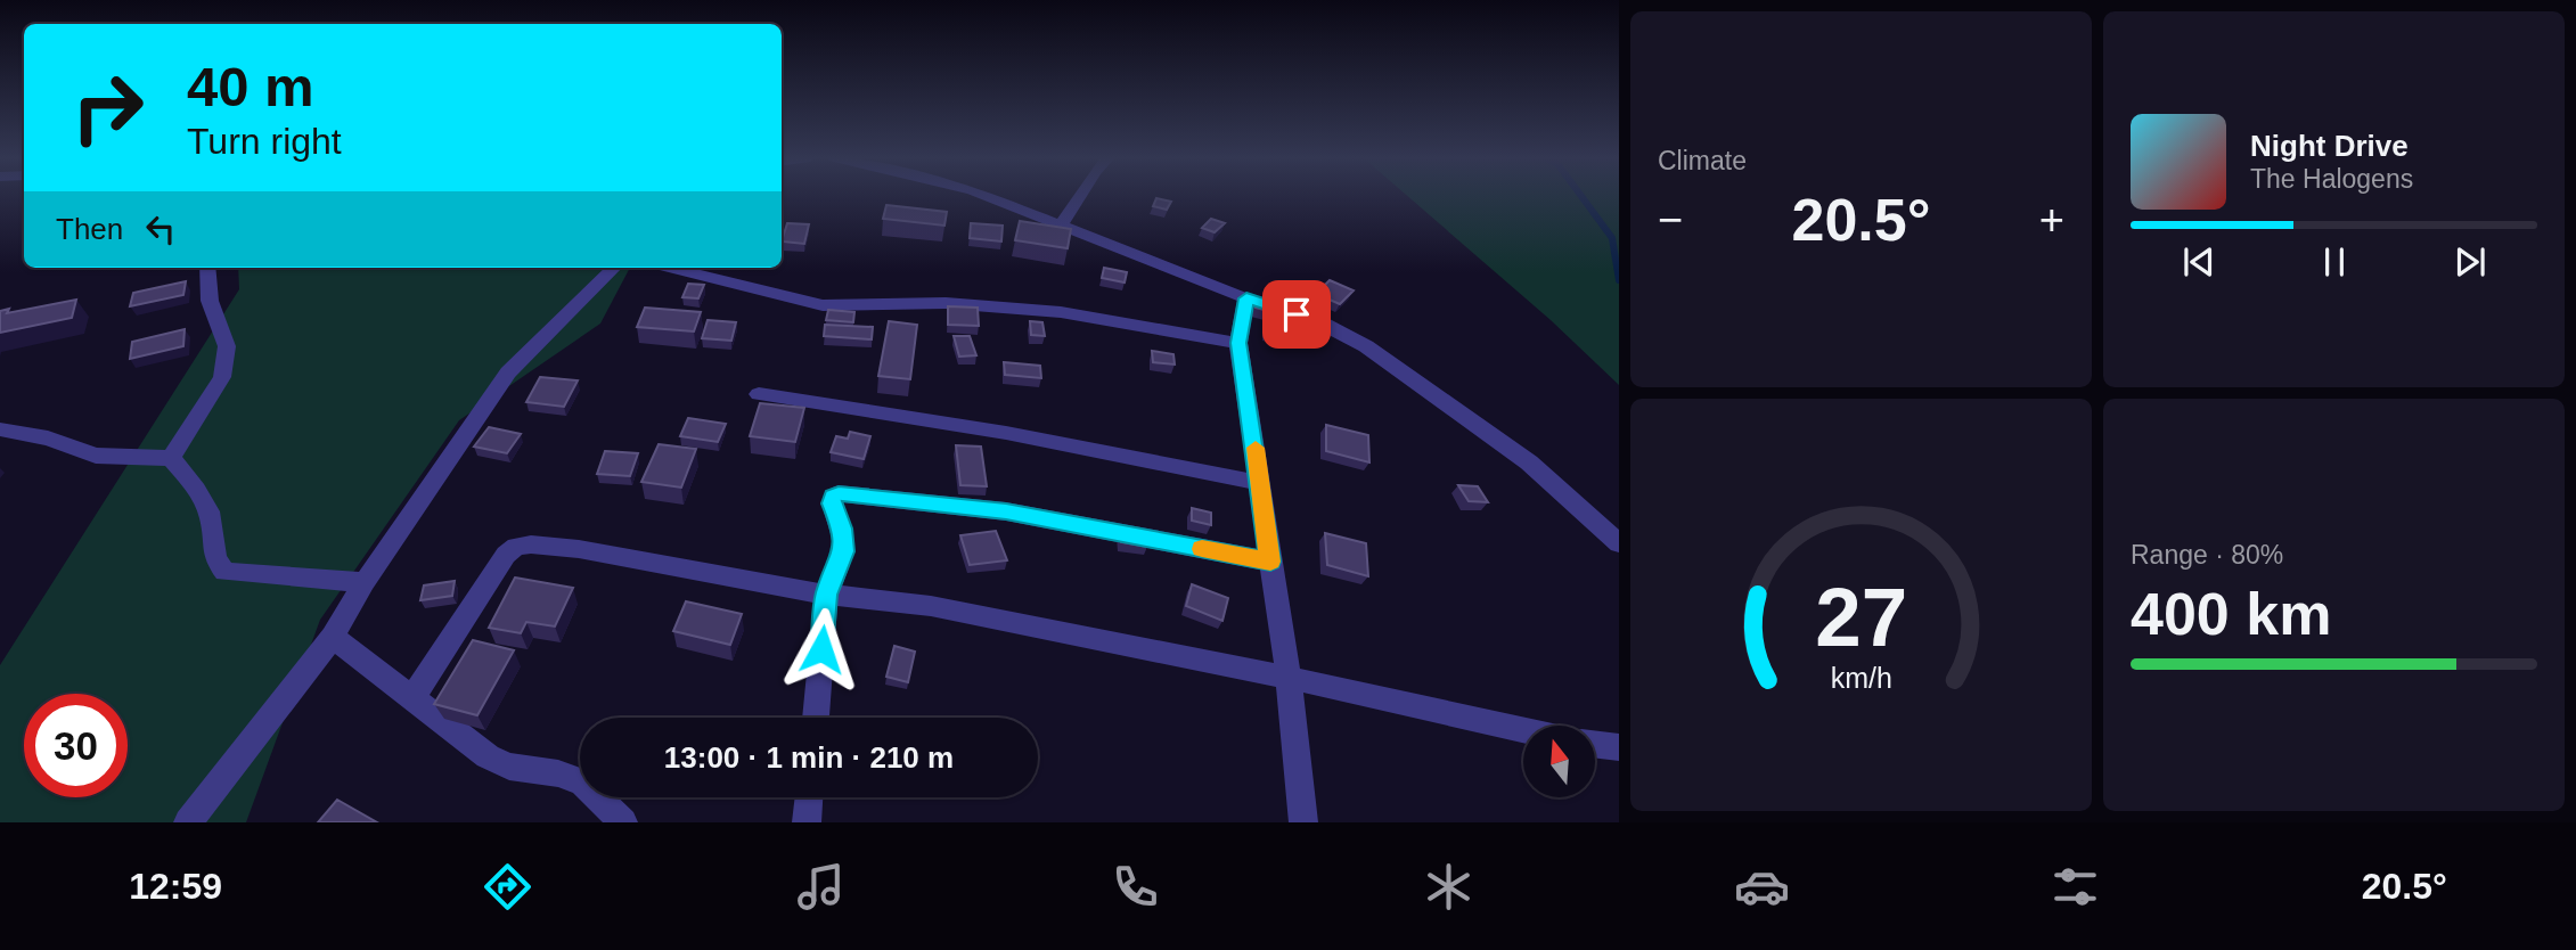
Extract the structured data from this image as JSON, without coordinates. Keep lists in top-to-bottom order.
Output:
{
  "north": "top",
  "page": {
    "tile": [
      "Climate",
      ["Range · 80%", "400 km"]
    ],
    "turn": ["40 m", "Turn right"],
    "song": ["Night Drive", "The Halogens"],
    "heat": ["−", "20.5°", "+"],
    "then": "Then",
    "limit": "30",
    "trip": "13:00 · 1 min · 210 m",
    "tabs": ["12:59", "20.5°"],
    "gauge": ["27", "km/h"]
  }
}
